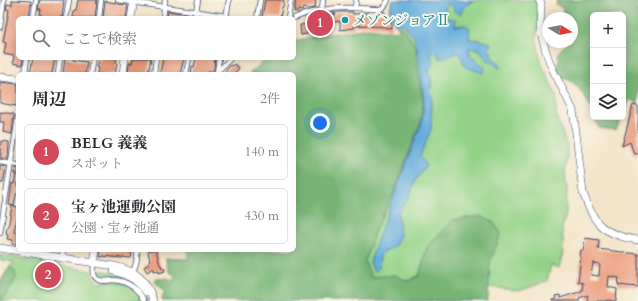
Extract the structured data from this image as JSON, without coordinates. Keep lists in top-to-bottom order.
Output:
{
  "places": ["メゾンジョアⅡ"],
  "north": "right",
  "page": {
    "pins": ["1", "2"],
    "map_buttons": ["+", "−"],
    "search": "ここで検索",
    "heading": ["周辺", "2件"],
    "list": [
      {
        "mark": "1",
        "name": "BELG 義義",
        "note": "スポット",
        "value": "140 m"
      },
      {
        "mark": "2",
        "name": "宝ヶ池運動公園",
        "note": "公園 · 宝ヶ池通",
        "value": "430 m"
      }
    ]
  }
}
